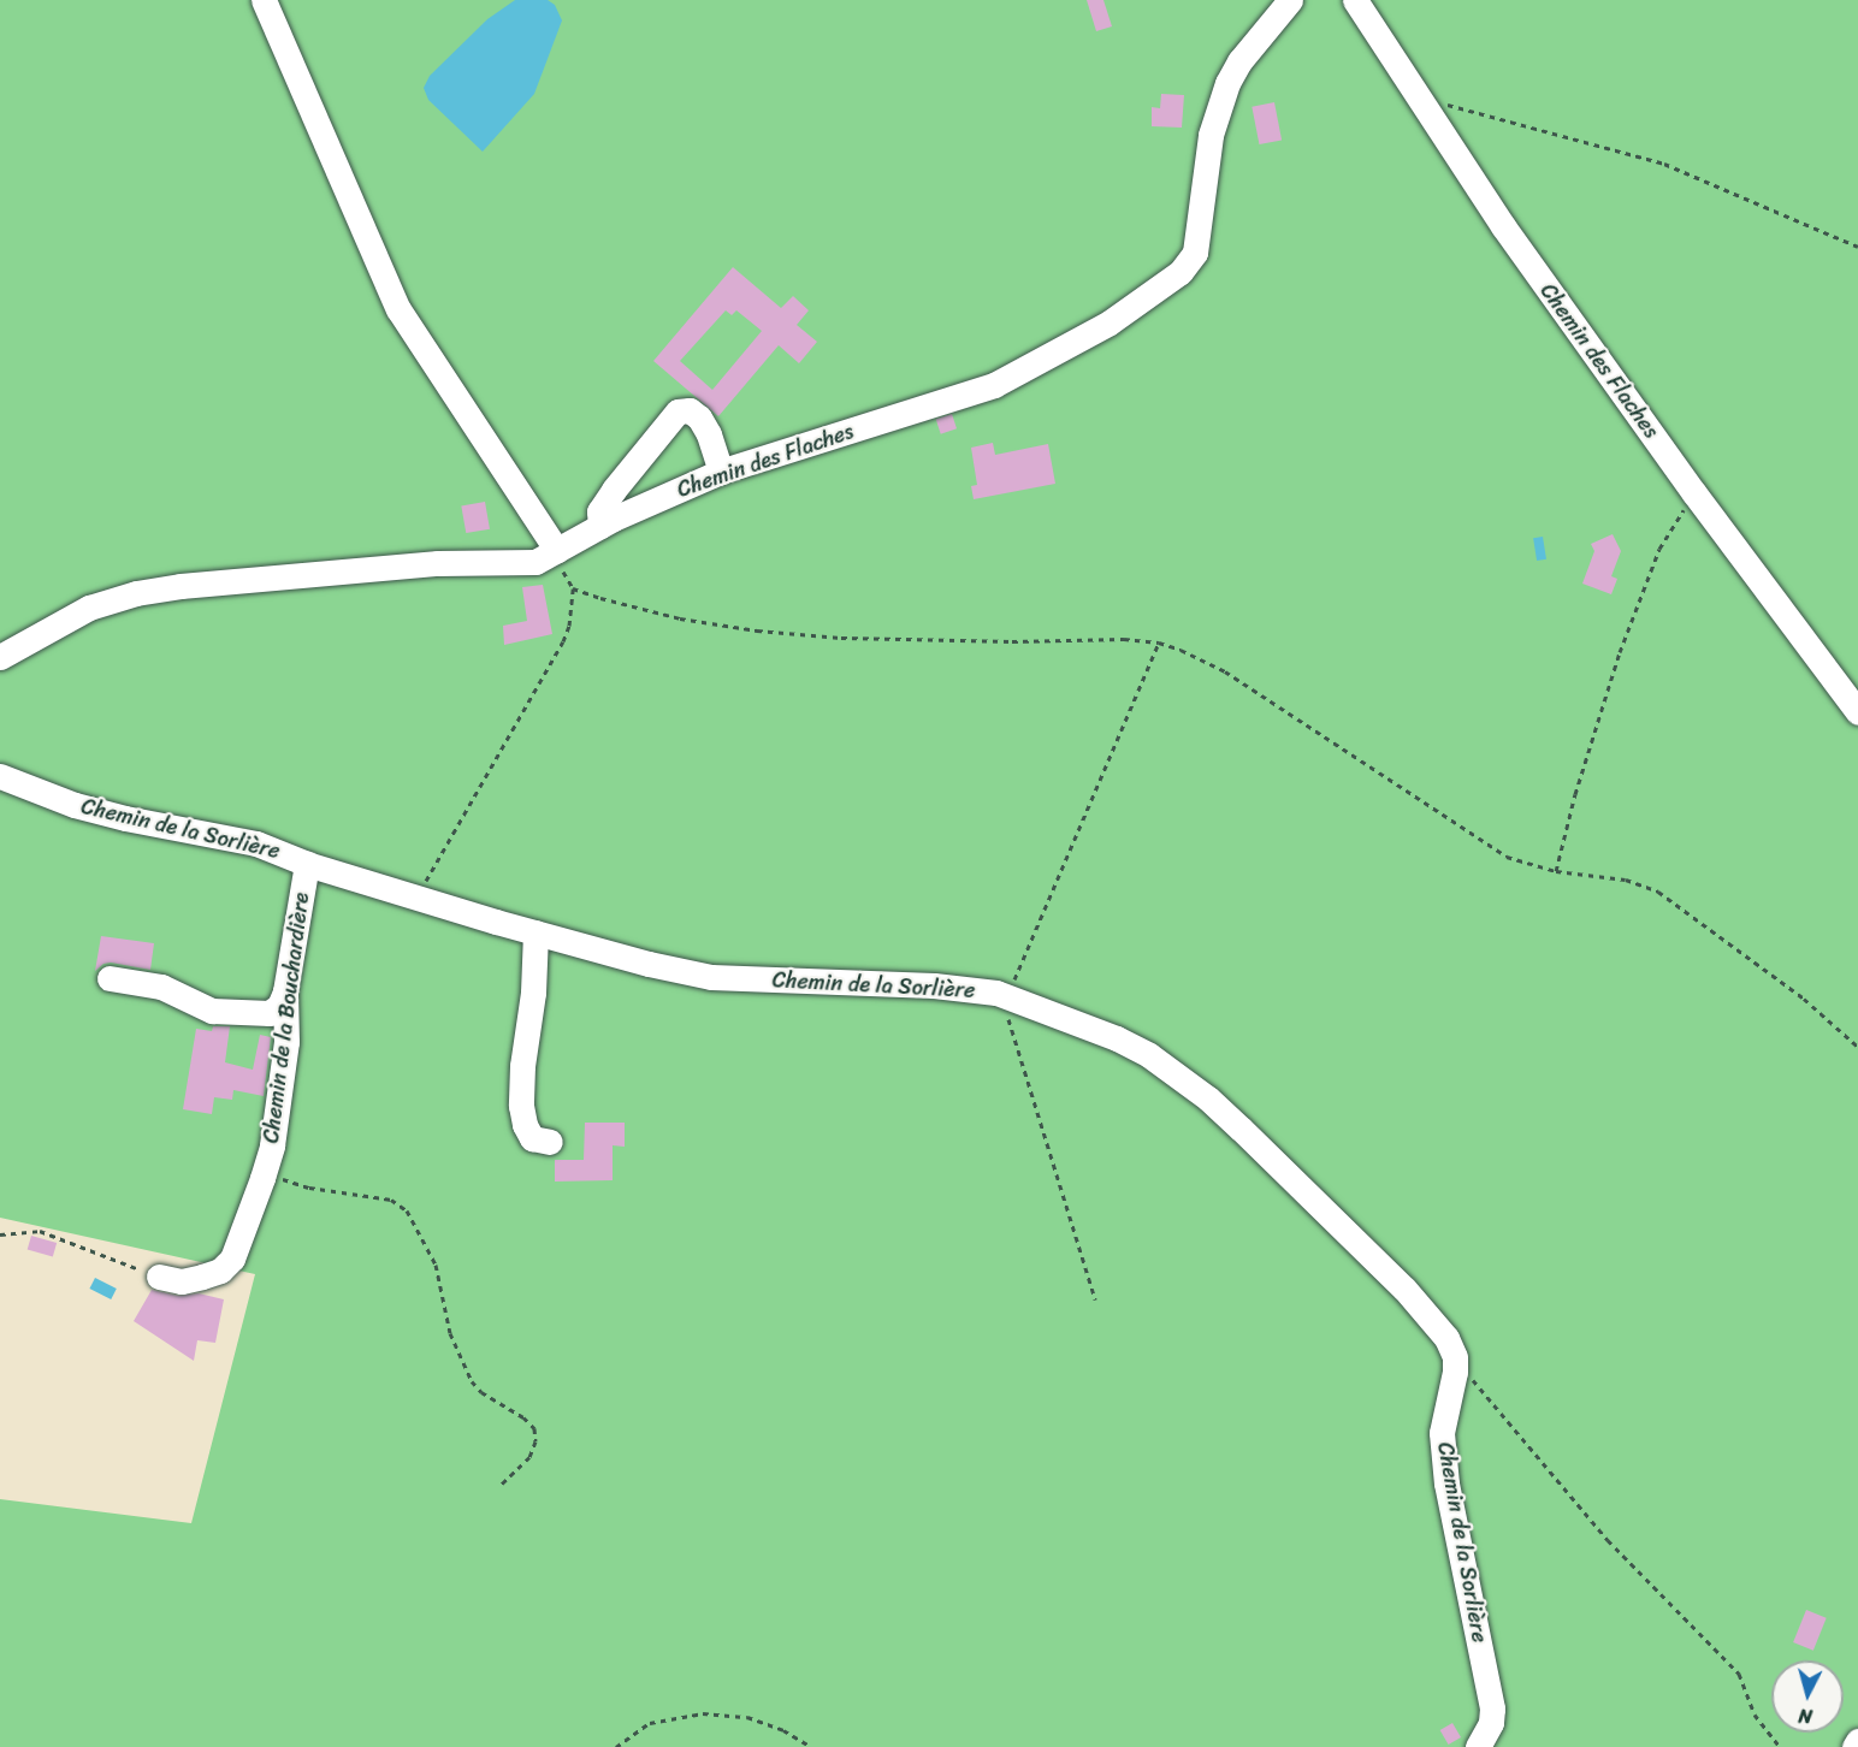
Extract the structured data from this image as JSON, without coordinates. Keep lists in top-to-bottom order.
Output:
{
  "streets": {
    "street": ["Chemin des Flaches", "Chemin de la Sorlière", "Chemin de la Bouchardière"]
  },
  "crossings": [
    ["Chemin de la Sorlière", "Chemin de la Bouchardière"]
  ],
  "north": "bottom"
}
